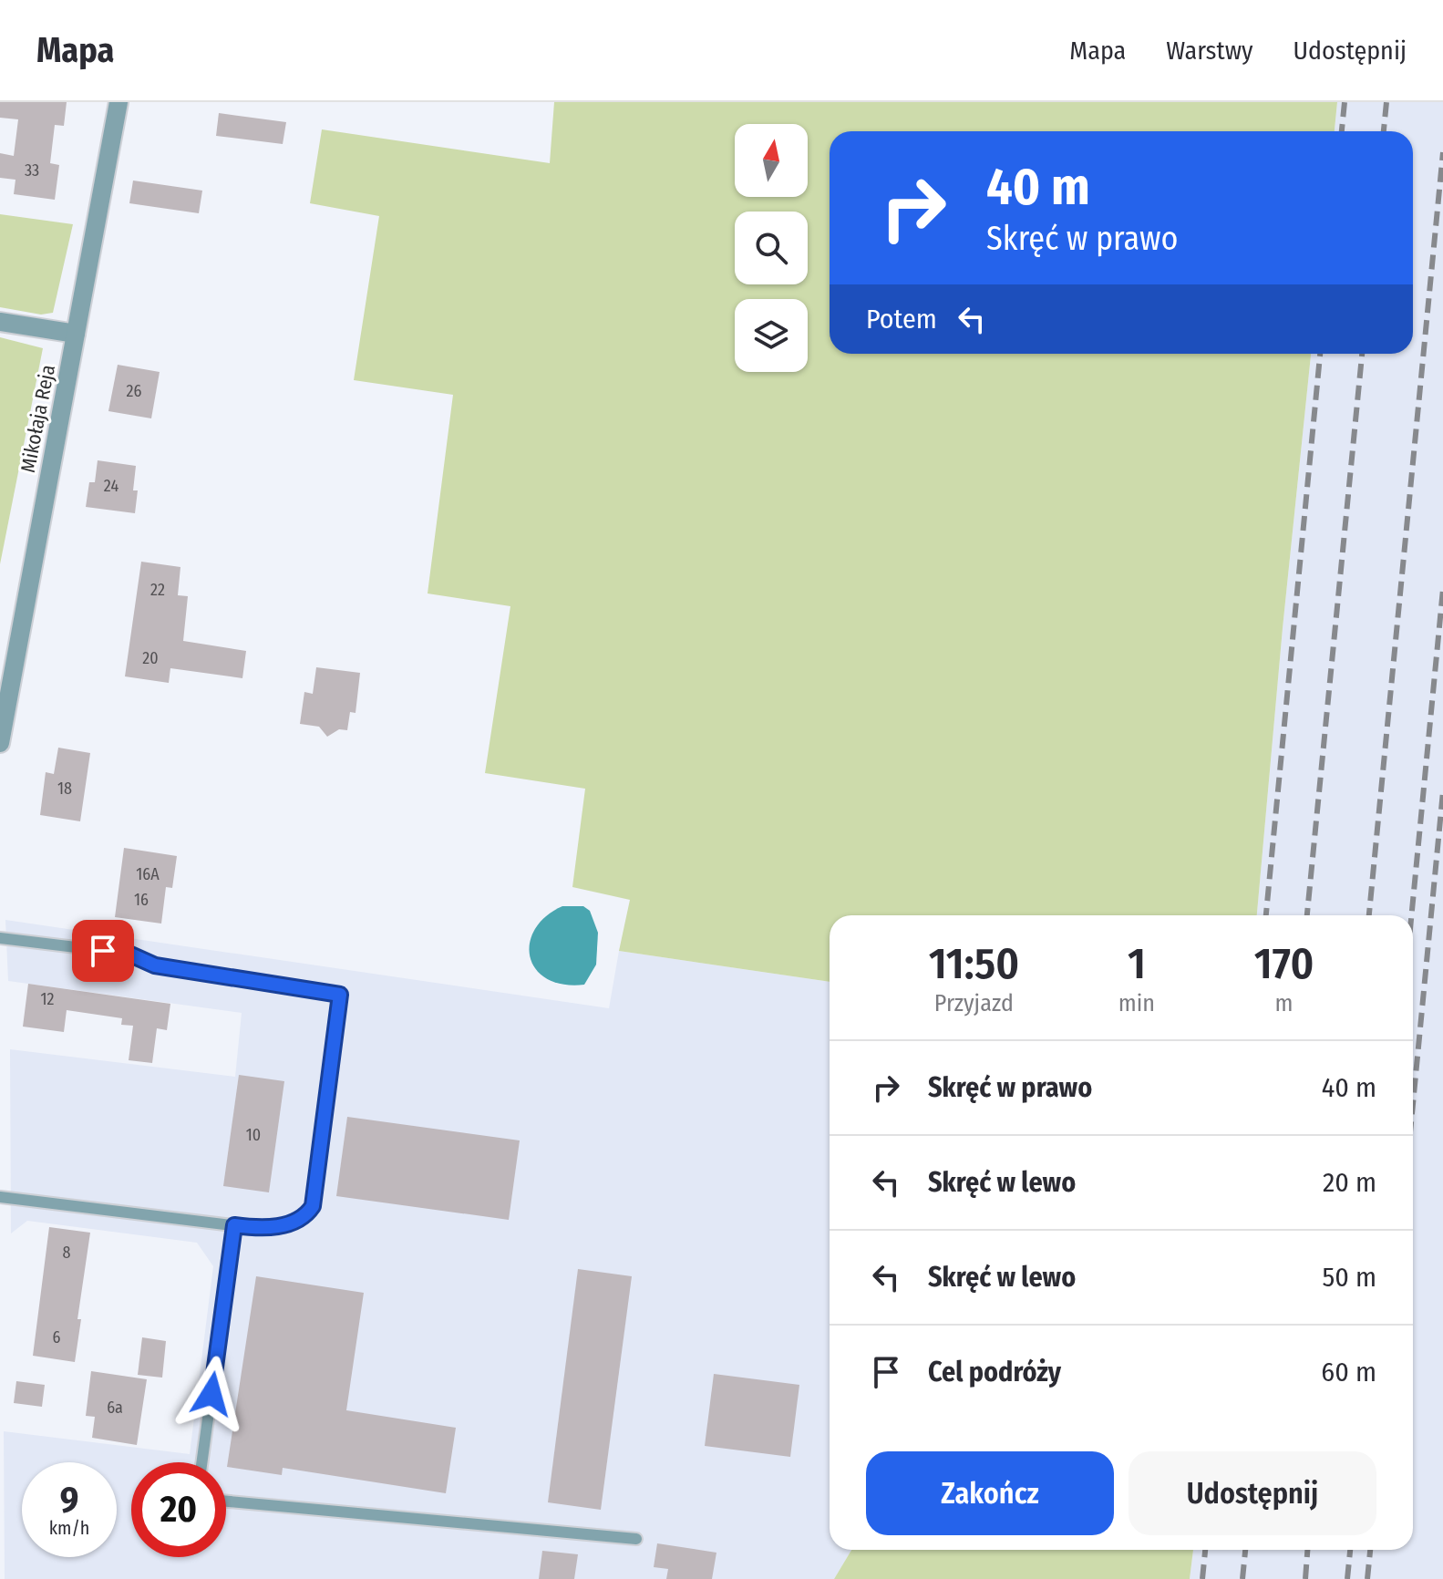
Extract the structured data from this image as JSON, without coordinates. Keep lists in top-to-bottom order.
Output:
{
  "streets": {
    "street": ["Mikołaja Reja"]
  },
  "house_numbers": [
    "33",
    "26",
    "24",
    "22",
    "20",
    "18",
    "16A",
    "16",
    "12",
    "10",
    "8",
    "6",
    "6a"
  ],
  "north": "top",
  "page": {
    "header": "Mapa",
    "nav": ["Mapa", "Warstwy", "Udostępnij"],
    "turn": ["40 m", "Skręć w prawo"],
    "then": "Potem",
    "eta": [
      "11:50",
      "Przyjazd",
      "1",
      "min",
      "170",
      "m"
    ],
    "list": [
      {
        "name": "Skręć w prawo",
        "value": "40 m"
      },
      {
        "name": "Skręć w lewo",
        "value": "20 m"
      },
      {
        "name": "Skręć w lewo",
        "value": "50 m"
      },
      {
        "name": "Cel podróży",
        "value": "60 m"
      }
    ],
    "buttons": ["Zakończ", "Udostępnij"],
    "speed": "9 km/h",
    "limit": "20"
  }
}
